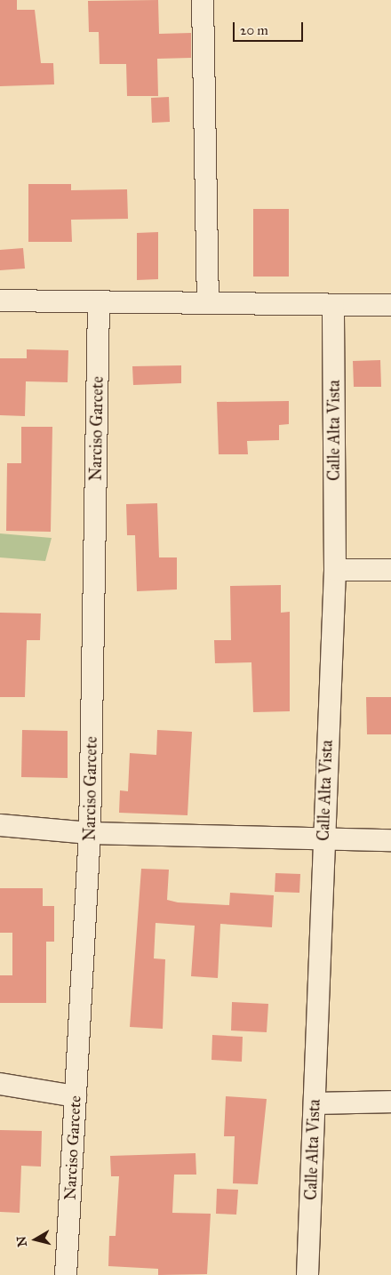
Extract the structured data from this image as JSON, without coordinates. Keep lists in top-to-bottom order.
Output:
{
  "streets": {
    "street": ["Narciso Garcete", "Calle Alta Vista"]
  },
  "scale_bar": "20 m",
  "north": "left"
}
